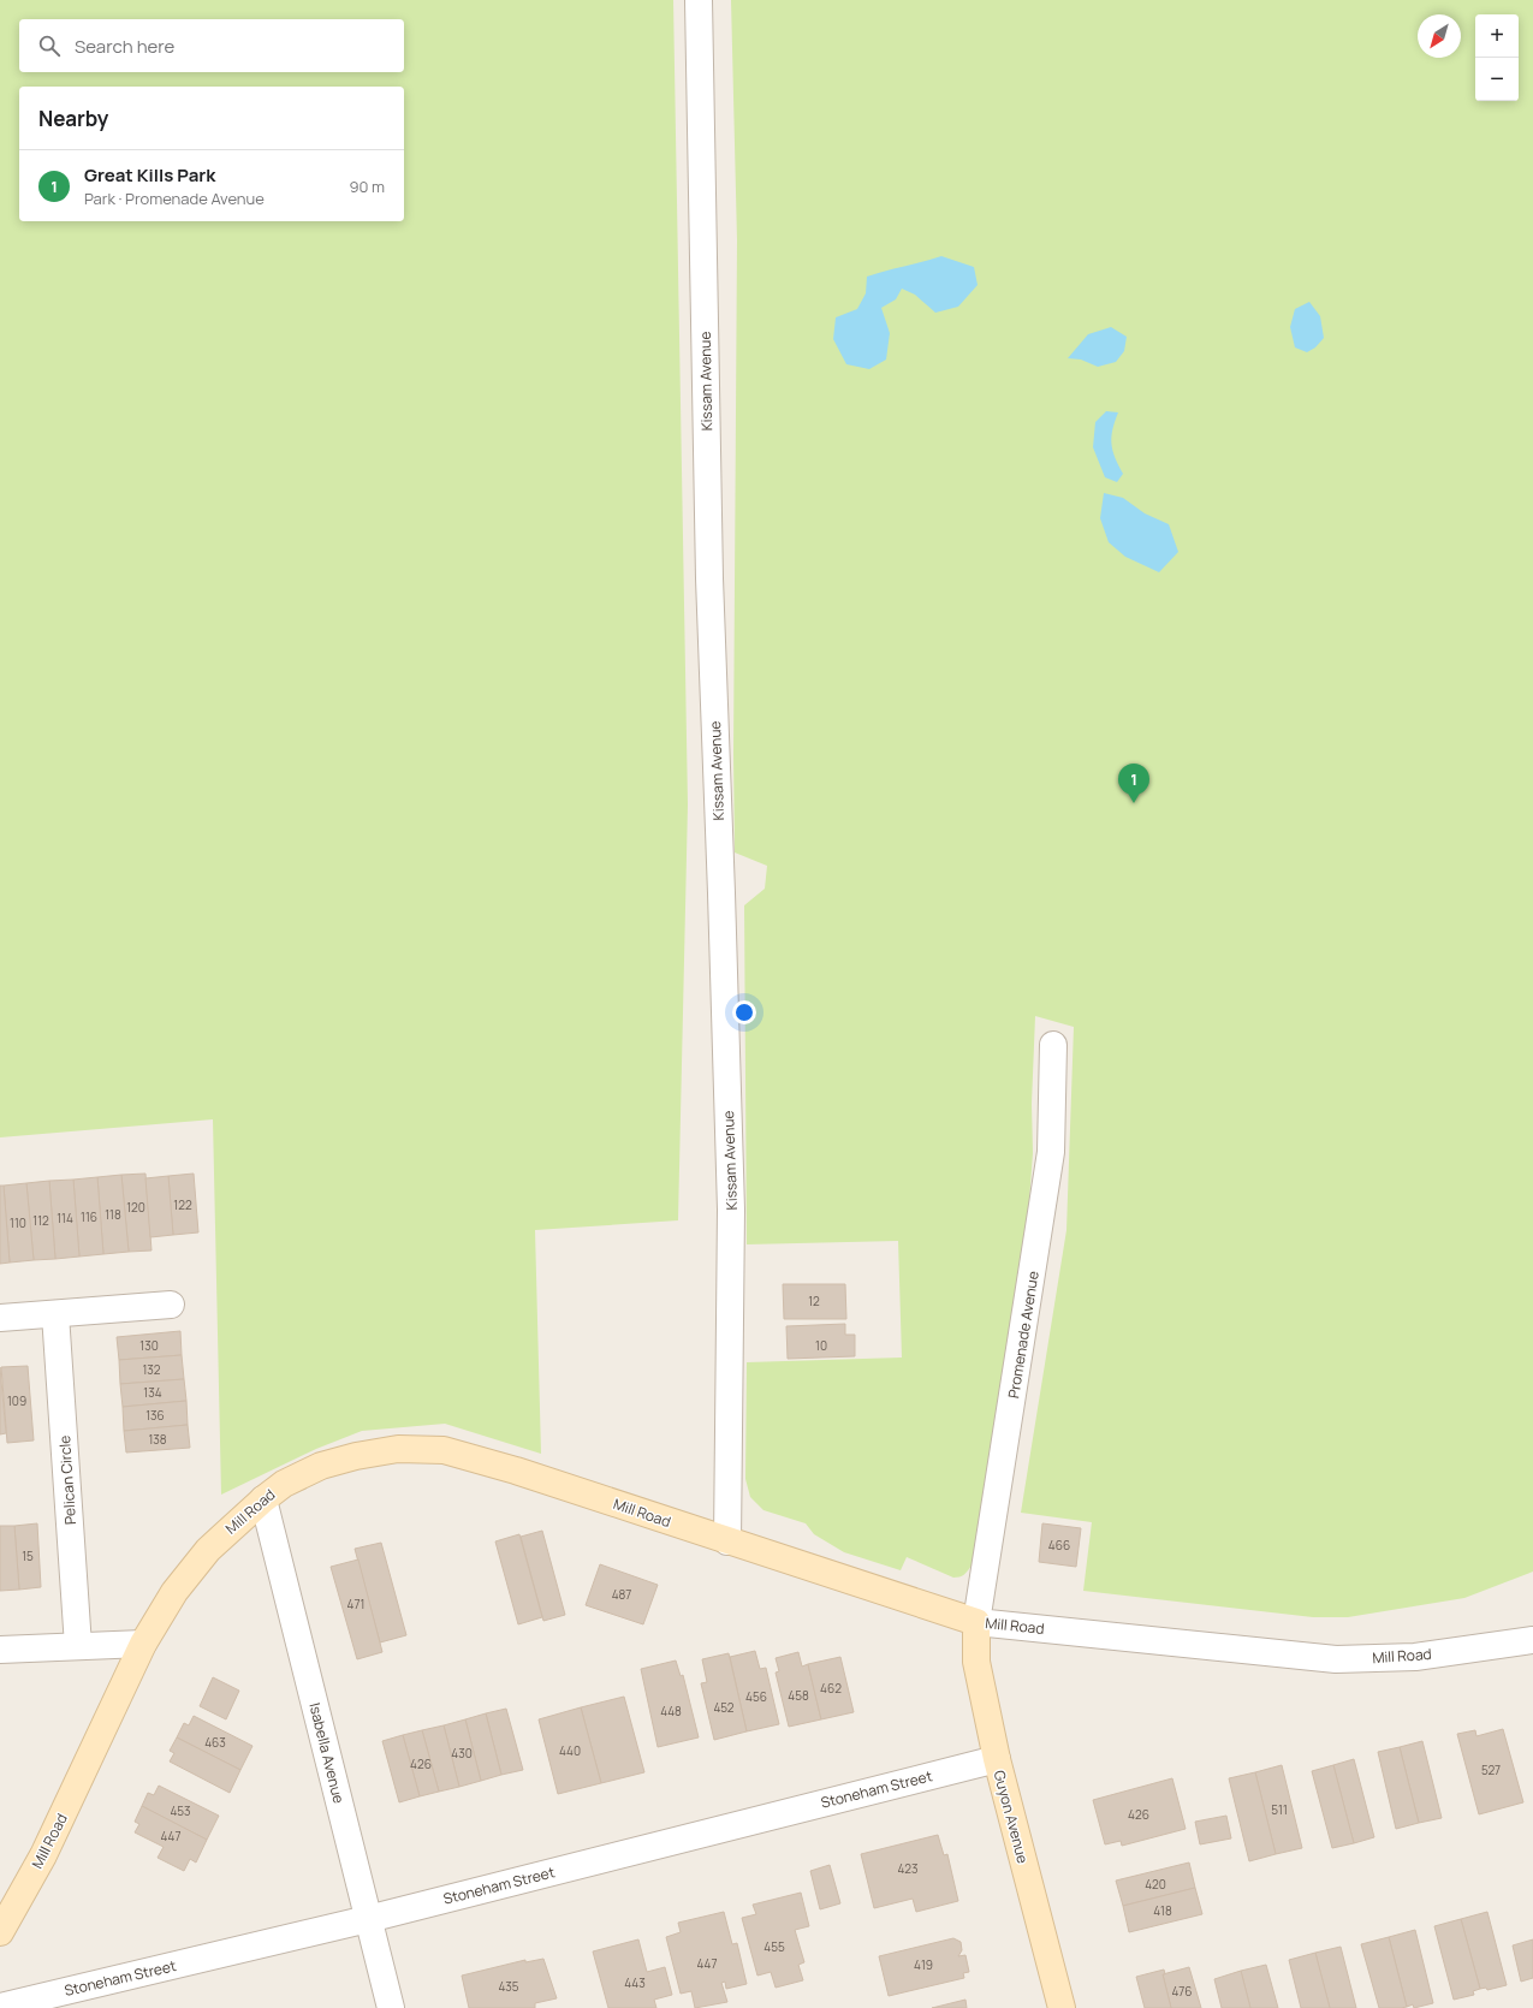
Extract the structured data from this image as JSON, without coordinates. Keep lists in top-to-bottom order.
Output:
{
  "streets": {
    "street": [
      "Kissam Avenue",
      "Promenade Avenue",
      "Pelican Circle",
      "Mill Road",
      "Isabella Avenue",
      "Stoneham Street",
      "Guyon Avenue"
    ]
  },
  "crossings": [
    ["Kissam Avenue", "Mill Road"],
    ["Promenade Avenue", "Mill Road"],
    ["Promenade Avenue", "Guyon Avenue"],
    ["Mill Road", "Isabella Avenue"],
    ["Mill Road", "Guyon Avenue"],
    ["Isabella Avenue", "Stoneham Street"],
    ["Stoneham Street", "Guyon Avenue"]
  ],
  "house_numbers": [
    "122",
    "120",
    "118",
    "116",
    "114",
    "112",
    "110",
    "12",
    "130",
    "10",
    "132",
    "134",
    "109",
    "136",
    "138",
    "466",
    "15",
    "487",
    "471",
    "462",
    "458",
    "456",
    "452",
    "448",
    "463",
    "440",
    "430",
    "426",
    "527",
    "511",
    "453",
    "426",
    "447",
    "423",
    "420",
    "418",
    "455",
    "447",
    "419",
    "443",
    "435",
    "476"
  ],
  "north": "bottom left",
  "page": {
    "map_buttons": ["+", "−"],
    "search": "Search here",
    "heading": "Nearby",
    "list": [
      {
        "mark": "1",
        "name": "Great Kills Park",
        "note": "Park · Promenade Avenue",
        "value": "90 m"
      }
    ],
    "pins": "1"
  }
}
